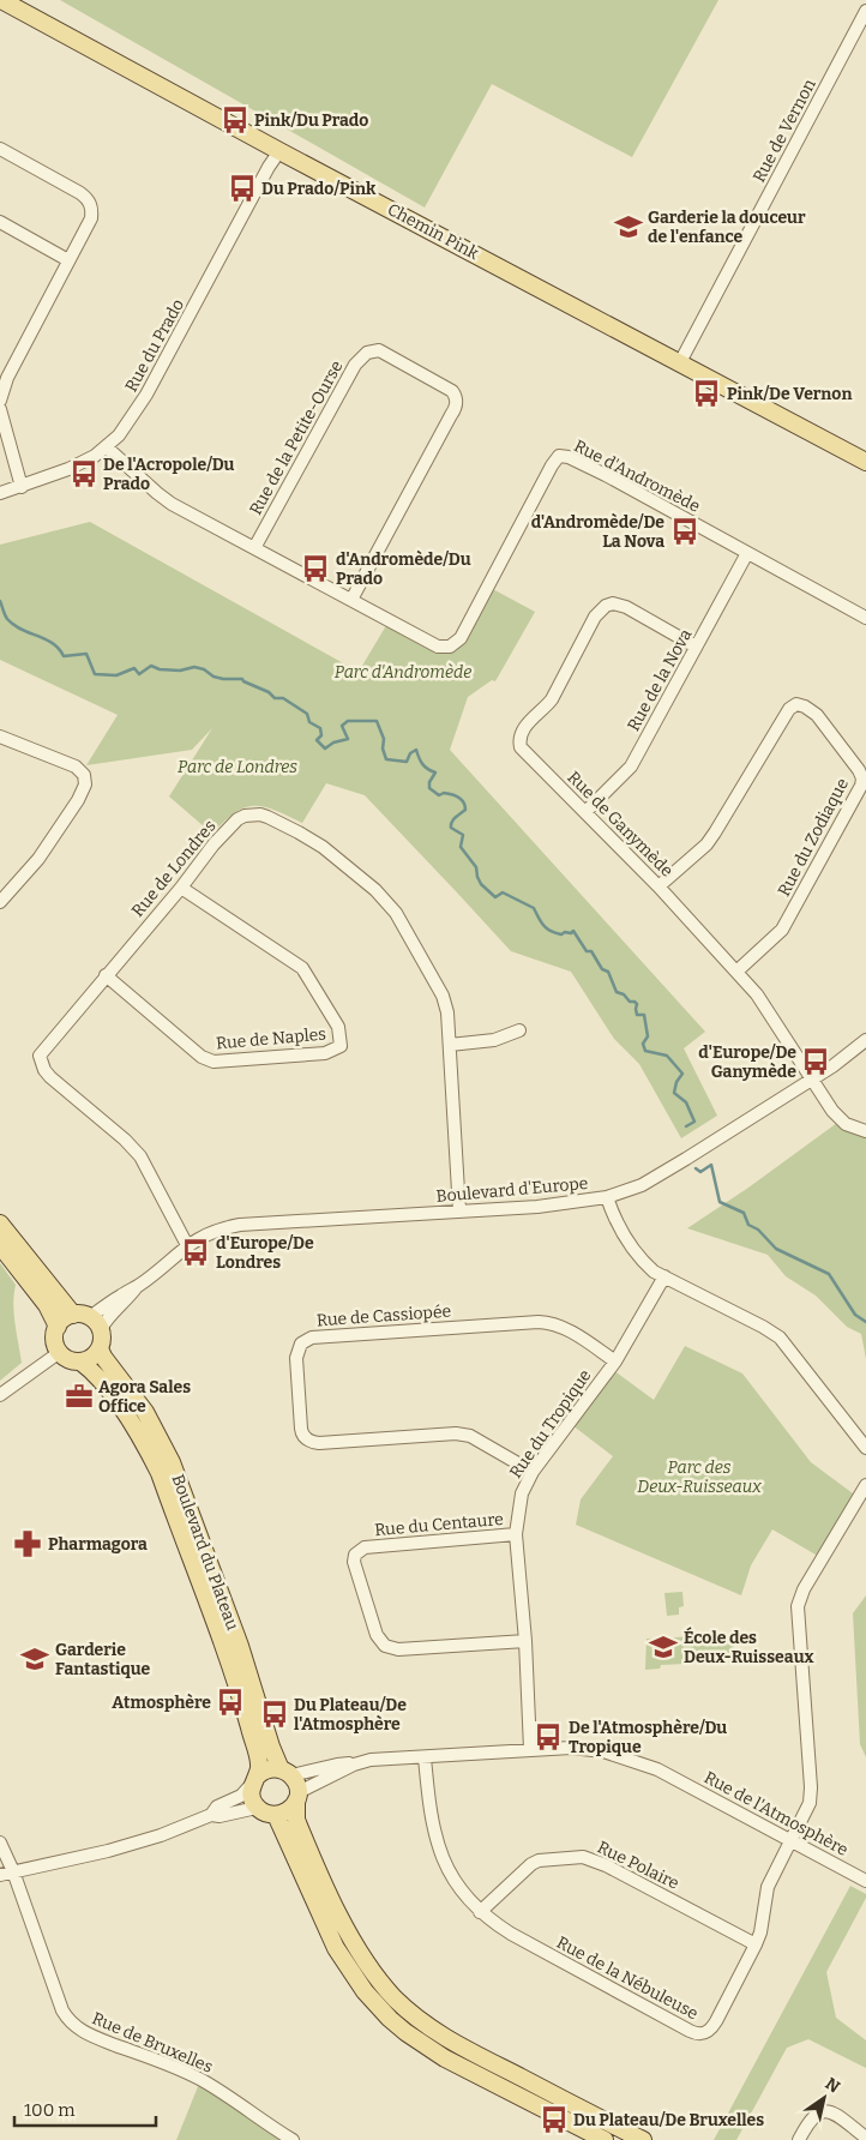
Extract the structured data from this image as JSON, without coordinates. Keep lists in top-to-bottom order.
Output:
{
  "streets": {
    "main road": ["Chemin Pink", "Boulevard du Plateau"],
    "street": [
      "Rue de Vernon",
      "Rue du Prado",
      "Rue de la Petite-Ourse",
      "Rue d'Andromède",
      "Rue de la Nova",
      "Rue de Ganymède",
      "Rue du Zodiaque",
      "Rue de Londres",
      "Rue de Naples",
      "Boulevard d'Europe",
      "Rue de Cassiopée",
      "Rue du Tropique",
      "Rue du Centaure",
      "Rue de l'Atmosphère",
      "Rue Polaire",
      "Rue de la Nébuleuse",
      "Rue de Bruxelles"
    ]
  },
  "crossings": [
    ["Rue de Vernon", "Chemin Pink"],
    ["Chemin Pink", "Rue du Prado"],
    ["Rue du Prado", "Rue d'Andromède"],
    ["Rue de la Petite-Ourse", "Rue d'Andromède"],
    ["Rue d'Andromède", "Rue de la Nova"],
    ["Rue de la Nova", "Rue de Ganymède"],
    ["Rue de Ganymède", "Rue du Zodiaque"],
    ["Rue de Ganymède", "Boulevard d'Europe"],
    ["Rue de Londres", "Rue de Naples"],
    ["Rue de Londres", "Boulevard d'Europe"],
    ["Boulevard d'Europe", "Boulevard du Plateau"],
    ["Rue de Cassiopée", "Rue du Tropique"],
    ["Rue du Tropique", "Rue du Centaure"],
    ["Rue du Tropique", "Rue de l'Atmosphère"],
    ["Boulevard du Plateau", "Rue de l'Atmosphère"],
    ["Rue de l'Atmosphère", "Rue de la Nébuleuse"],
    ["Rue Polaire", "Rue de la Nébuleuse"]
  ],
  "parks": ["Parc d'Andromède", "Parc de Londres", "Parc des Deux-Ruisseaux"],
  "places": {
    "bus stop": [
      "Pink/Du Prado",
      "Du Prado/Pink",
      "Pink/De Vernon",
      "De l'Acropole/Du Prado",
      "d'Andromède/De La Nova",
      "d'Andromède/Du Prado",
      "d'Europe/De Ganymède",
      "d'Europe/De Londres",
      "Atmosphère",
      "Du Plateau/De l'Atmosphère",
      "De l'Atmosphère/Du Tropique",
      "Du Plateau/De Bruxelles"
    ],
    "school or university": ["Garderie la douceur de l'enfance", "École des Deux-Ruisseaux", "Garderie Fantastique"],
    "office": ["Agora Sales Office"],
    "pharmacy": ["Pharmagora"]
  },
  "scale_bar": "100 m",
  "north": "top right"
}
